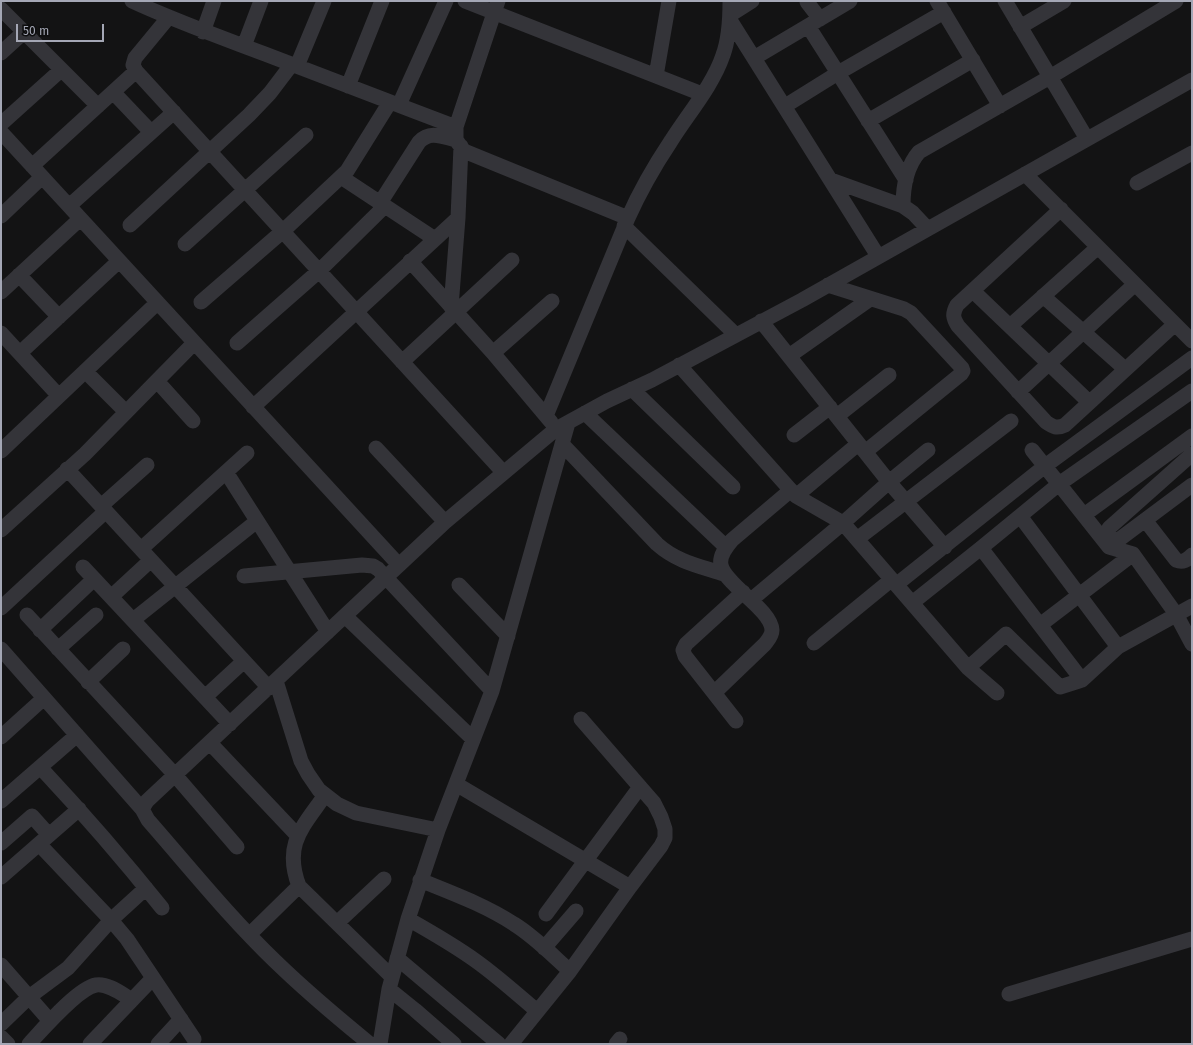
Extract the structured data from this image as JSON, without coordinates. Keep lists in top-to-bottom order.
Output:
{
  "scale_bar": "50 m"
}
